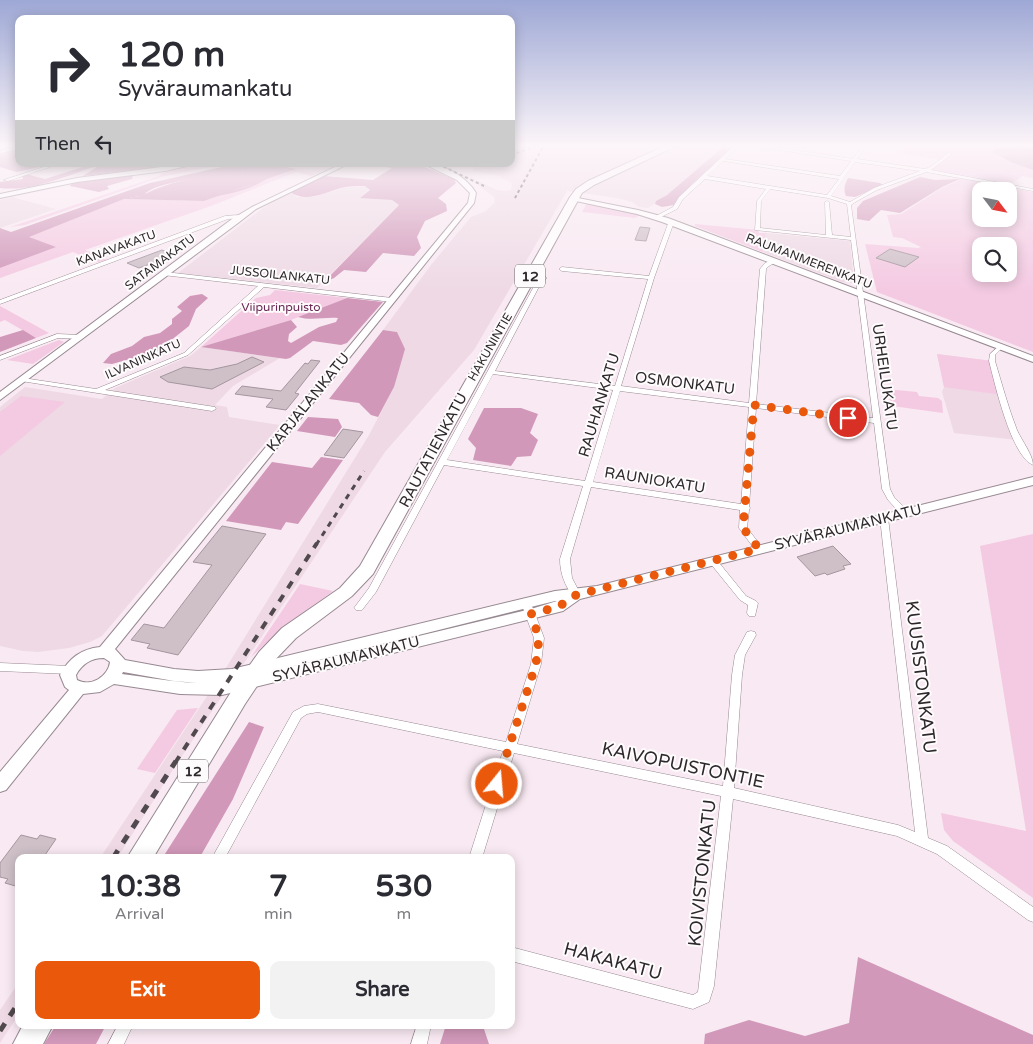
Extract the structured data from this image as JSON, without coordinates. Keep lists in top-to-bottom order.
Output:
{
  "streets": {
    "highway": ["12", "HAKUNINTIE"],
    "main road": [
      "RAUMANMERENKATU",
      "SATAMAKATU",
      "KARJALANKATU",
      "SYVÄRAUMANKATU"
    ],
    "street": [
      "KANAVAKATU",
      "JUSSOILANKATU",
      "ILVANINKATU",
      "URHEILUKATU",
      "OSMONKATU",
      "RAUHANKATU",
      "RAUTATIENKATU",
      "RAUNIOKATU",
      "KUUSISTONKATU",
      "KAIVOPUISTONTIE",
      "KOIVISTONKATU",
      "HAKAKATU"
    ]
  },
  "crossings": [
    ["KANAVAKATU", "SATAMAKATU"],
    ["RAUMANMERENKATU", "HAKUNINTIE"],
    ["RAUMANMERENKATU", "URHEILUKATU"],
    ["RAUMANMERENKATU", "RAUHANKATU"],
    ["SATAMAKATU", "JUSSOILANKATU"],
    ["JUSSOILANKATU", "ILVANINKATU"],
    ["JUSSOILANKATU", "KARJALANKATU"],
    ["HAKUNINTIE", "SYVÄRAUMANKATU"],
    ["URHEILUKATU", "OSMONKATU"],
    ["URHEILUKATU", "SYVÄRAUMANKATU"],
    ["OSMONKATU", "RAUHANKATU"],
    ["OSMONKATU", "RAUTATIENKATU"],
    ["KARJALANKATU", "SYVÄRAUMANKATU"],
    ["RAUHANKATU", "RAUNIOKATU"],
    ["RAUHANKATU", "SYVÄRAUMANKATU"],
    ["RAUTATIENKATU", "RAUNIOKATU"],
    ["SYVÄRAUMANKATU", "KUUSISTONKATU"],
    ["KUUSISTONKATU", "KAIVOPUISTONTIE"],
    ["KAIVOPUISTONTIE", "KOIVISTONKATU"],
    ["KOIVISTONKATU", "HAKAKATU"]
  ],
  "parks": ["Viipurinpuisto"],
  "north": "bottom right",
  "page": {
    "turn": ["120 m", "Syväraumankatu"],
    "then": "Then",
    "eta": [
      "10:38",
      "Arrival",
      "7",
      "min",
      "530",
      "m"
    ],
    "buttons": ["Exit", "Share"]
  }
}
